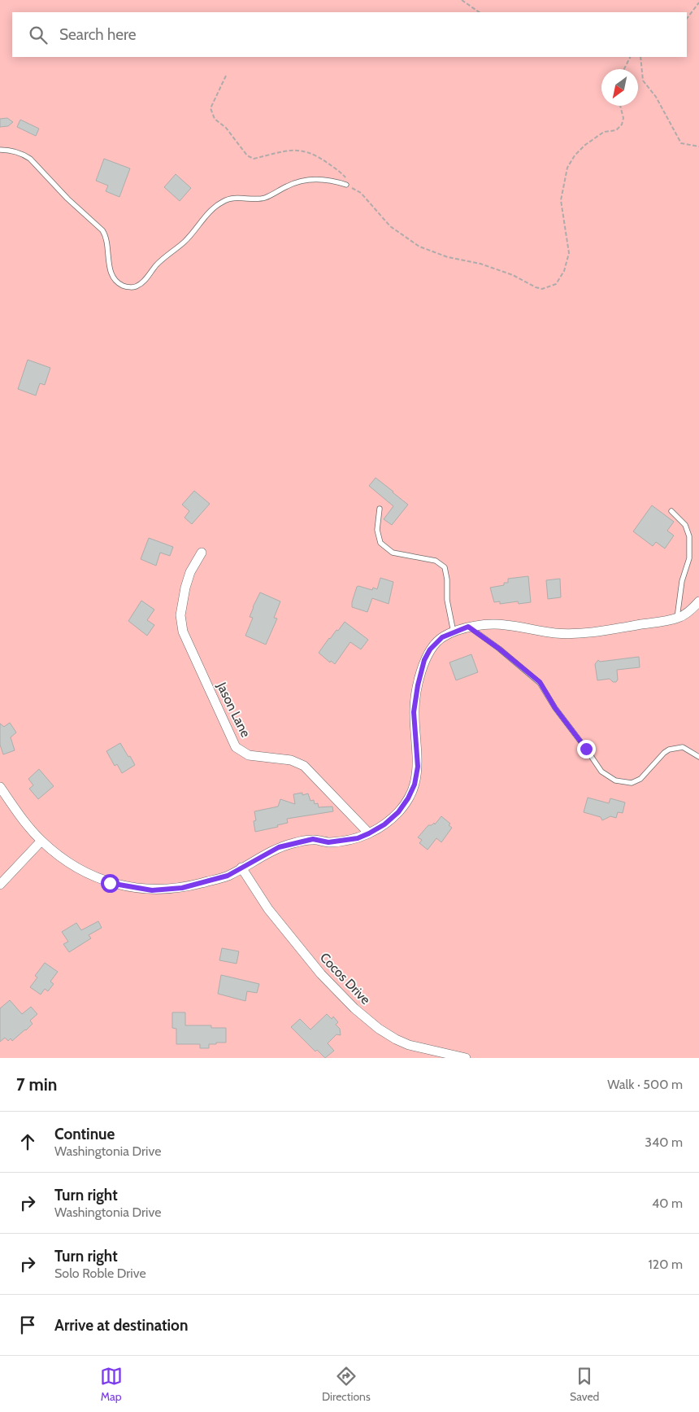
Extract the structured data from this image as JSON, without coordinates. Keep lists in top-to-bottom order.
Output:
{
  "streets": {
    "street": ["Jason Lane", "Cocos Drive"]
  },
  "north": "bottom left",
  "page": {
    "search": "Search here",
    "heading": ["7 min", "Walk · 500 m"],
    "list": [
      ["Continue", "Washingtonia Drive", "340 m"],
      ["Turn right", "Washingtonia Drive", "40 m"],
      ["Turn right", "Solo Roble Drive", "120 m"],
      "Arrive at destination"
    ],
    "nav": ["Map", "Directions", "Saved"]
  }
}
